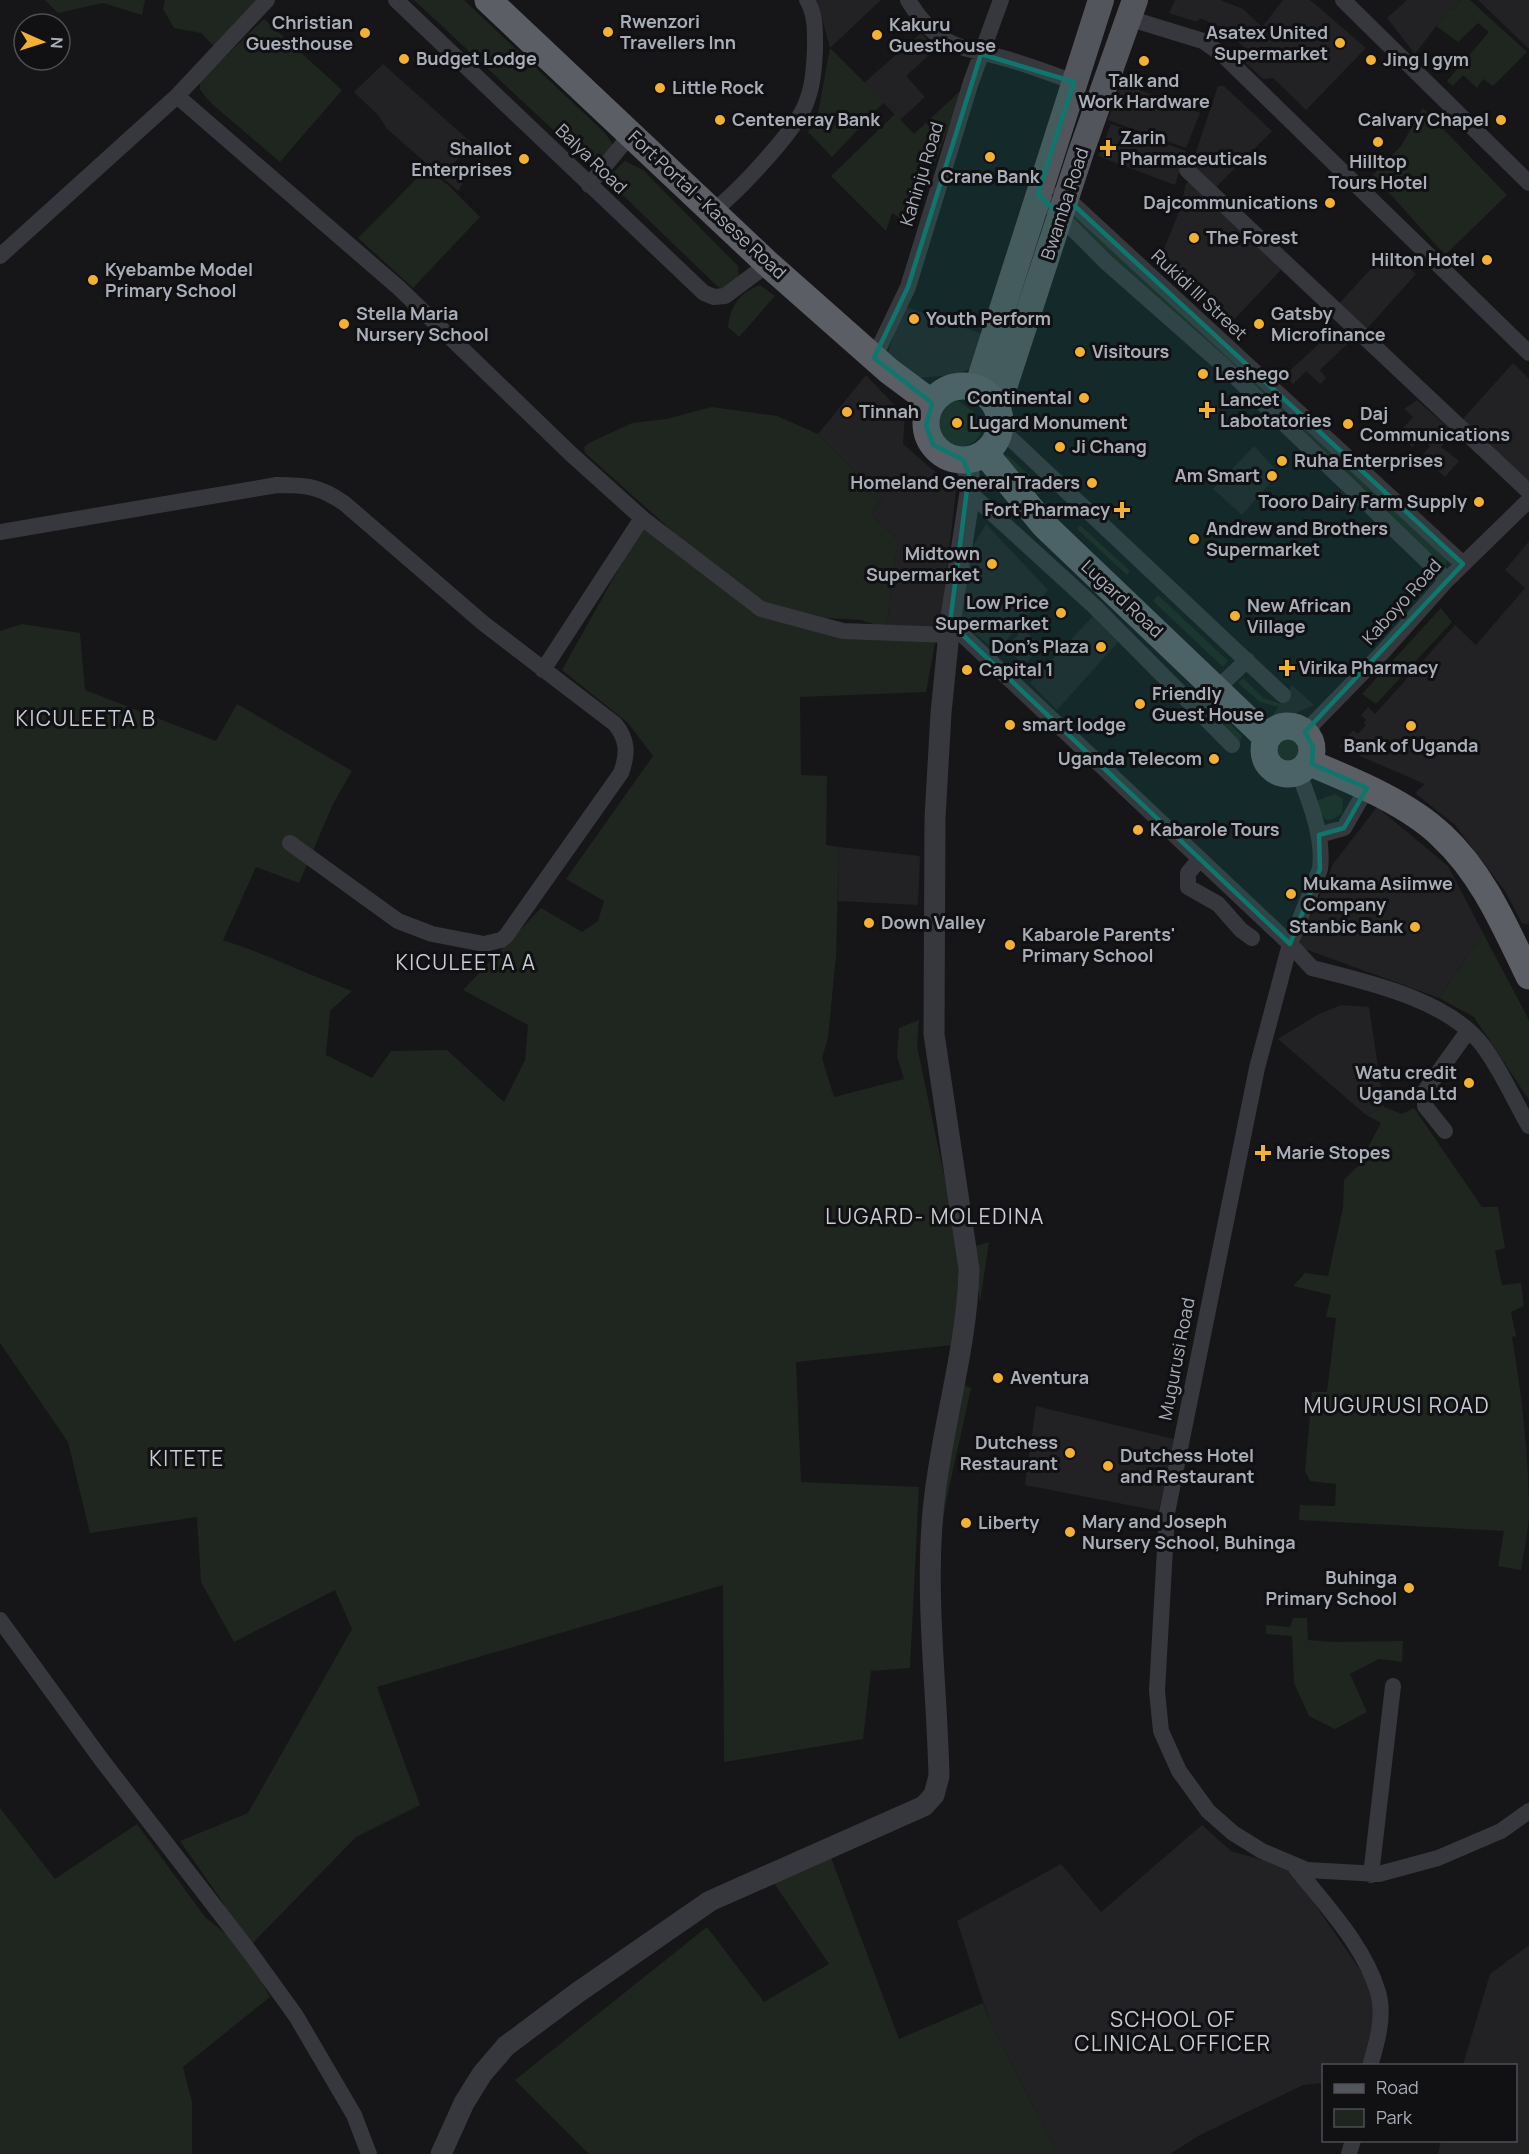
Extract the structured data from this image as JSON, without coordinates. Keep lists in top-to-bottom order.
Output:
{
  "streets": {
    "highway": ["Fort Portal - Kasese Road", "Lugard Road"],
    "main road": ["Bwamba Road"],
    "street": [
      "Balya Road",
      "Kahinju Road",
      "Rukidi III Street",
      "Kaboyo Road",
      "Mugurusi Road"
    ]
  },
  "crossings": [
    ["Balya Road", "Fort Portal - Kasese Road"],
    ["Kahinju Road", "Fort Portal - Kasese Road"],
    ["Bwamba Road", "Fort Portal - Kasese Road"],
    ["Bwamba Road", "Rukidi III Street"],
    ["Bwamba Road", "Lugard Road"],
    ["Fort Portal - Kasese Road", "Lugard Road"],
    ["Rukidi III Street", "Kaboyo Road"],
    ["Lugard Road", "Kaboyo Road"],
    ["Lugard Road", "Mugurusi Road"],
    ["Kaboyo Road", "Mugurusi Road"]
  ],
  "districts": [
    "KICULEETA B",
    "KICULEETA A",
    "LUGARD- MOLEDINA",
    "MUGURUSI ROAD",
    "KITETE",
    "SCHOOL OF CLINICAL OFFICER"
  ],
  "places": {
    "other": [
      "Rwenzori Travellers Inn",
      "Christian Guesthouse",
      "Kakuru Guesthouse",
      "Asatex United Supermarket",
      "Budget Lodge",
      "Jing I gym",
      "Talk and Work Hardware",
      "Little Rock",
      "Centeneray Bank",
      "Calvary Chapel",
      "Hilltop Tours Hotel",
      "Crane Bank",
      "Shallot Enterprises",
      "Dajcommunications",
      "The Forest",
      "Hilton Hotel",
      "Kyebambe Model Primary School",
      "Youth Perform",
      "Stella Maria Nursery School",
      "Gatsby Microfinance",
      "Visitours",
      "Leshego",
      "Continental",
      "Tinnah",
      "Lugard Monument",
      "Daj Communications",
      "Ji Chang",
      "Ruha Enterprises",
      "Am Smart",
      "Homeland General Traders",
      "Tooro Dairy Farm Supply",
      "Andrew and Brothers Supermarket",
      "Midtown Supermarket",
      "Low Price Supermarket",
      "New African Village",
      "Don's Plaza",
      "Capital 1",
      "Friendly Guest House",
      "smart lodge",
      "Bank of Uganda",
      "Uganda Telecom",
      "Kabarole Tours",
      "Mukama Asiimwe Company",
      "Down Valley",
      "Stanbic Bank",
      "Kabarole Parents' Primary School",
      "Watu credit Uganda Ltd",
      "Aventura",
      "Dutchess Restaurant",
      "Dutchess Hotel and Restaurant",
      "Liberty",
      "Mary and Joseph Nursery School, Buhinga",
      "Buhinga Primary School"
    ],
    "health": [
      "Zarin Pharmaceuticals",
      "Lancet Labotatories",
      "Fort Pharmacy",
      "Virika Pharmacy",
      "Marie Stopes"
    ]
  },
  "legend": ["Road", "Park"],
  "north": "right"
}
